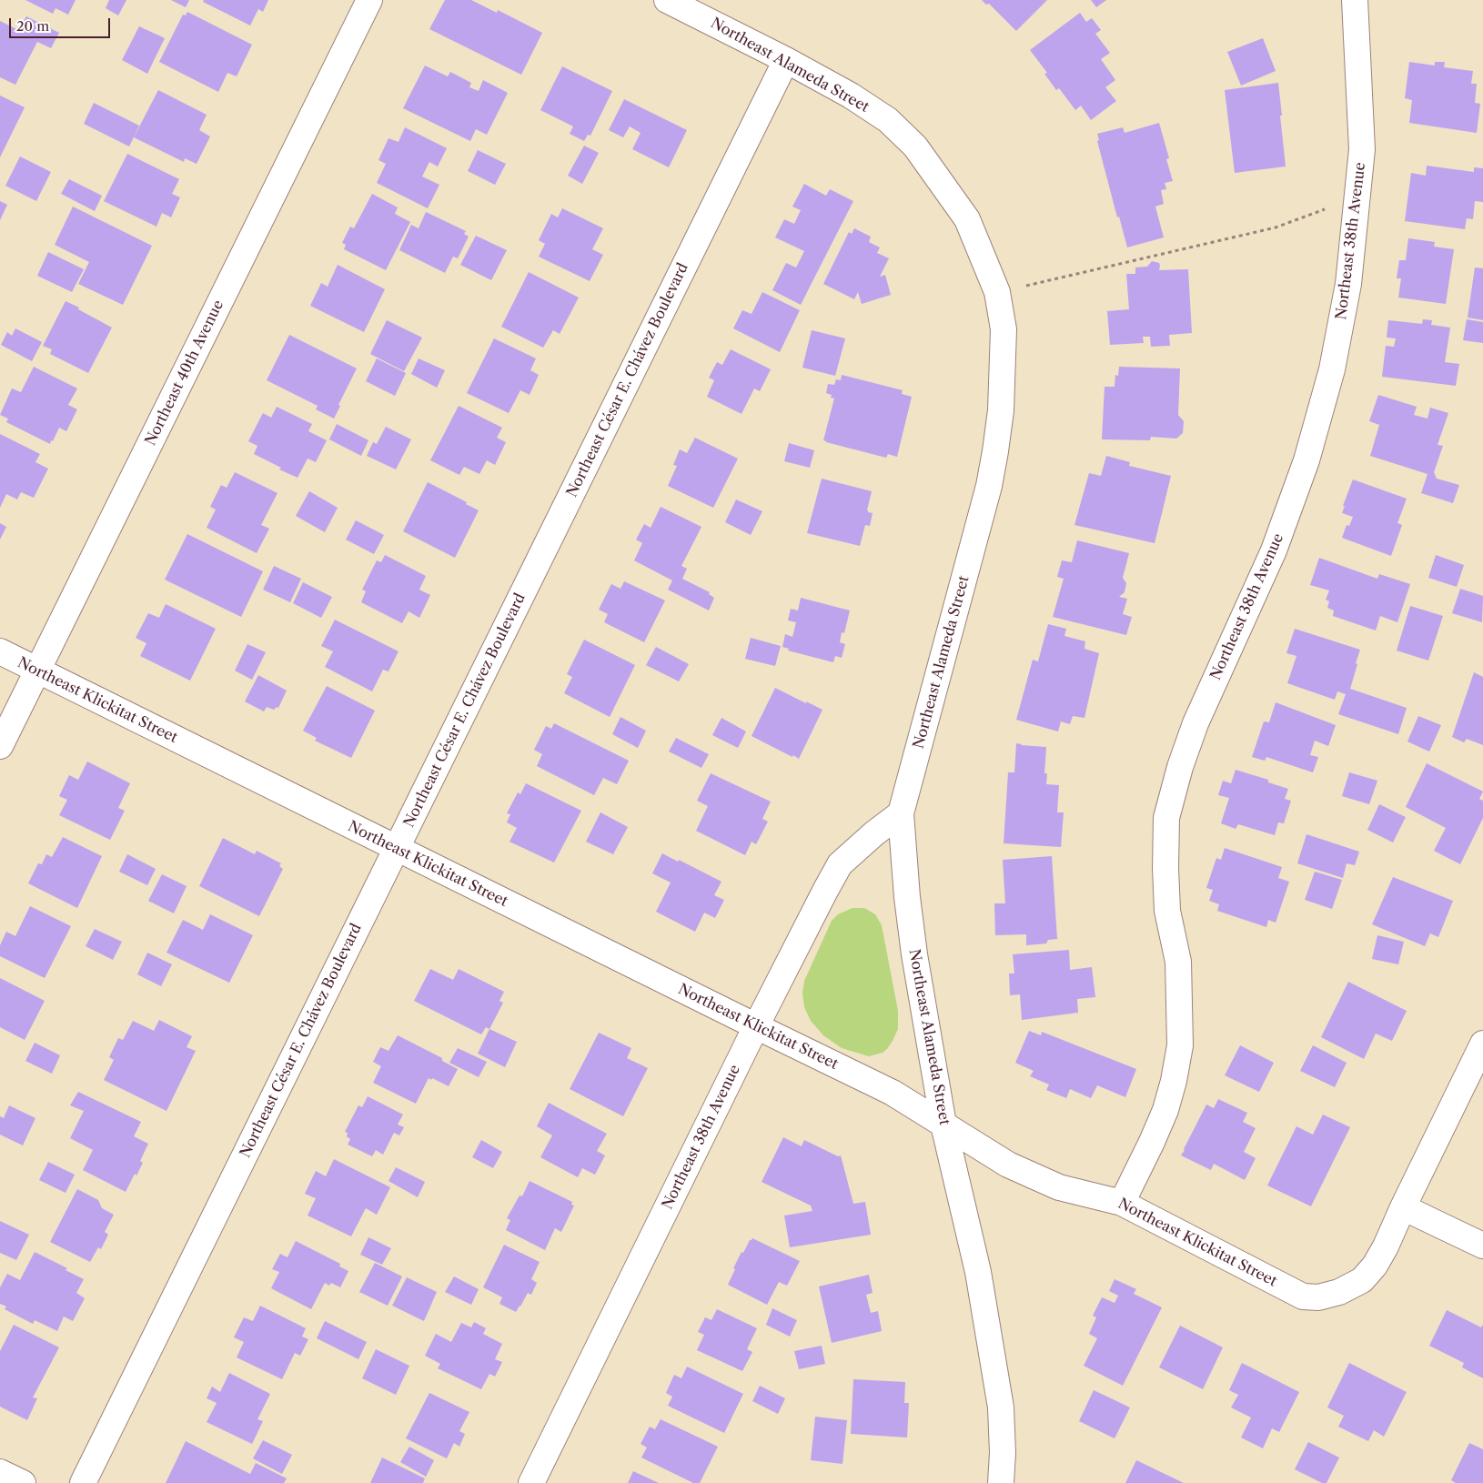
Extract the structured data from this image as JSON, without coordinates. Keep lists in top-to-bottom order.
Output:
{
  "streets": {
    "street": [
      "Northeast Alameda Street",
      "Northeast 38th Avenue",
      "Northeast 40th Avenue",
      "Northeast César E. Chávez Boulevard",
      "Northeast Klickitat Street"
    ]
  },
  "crossings": [
    ["Northeast Alameda Street", "Northeast 38th Avenue"],
    ["Northeast Alameda Street", "Northeast César E. Chávez Boulevard"],
    ["Northeast Alameda Street", "Northeast Klickitat Street"],
    ["Northeast 38th Avenue", "Northeast Klickitat Street"],
    ["Northeast 40th Avenue", "Northeast Klickitat Street"],
    ["Northeast César E. Chávez Boulevard", "Northeast Klickitat Street"]
  ],
  "scale_bar": "20 m"
}
